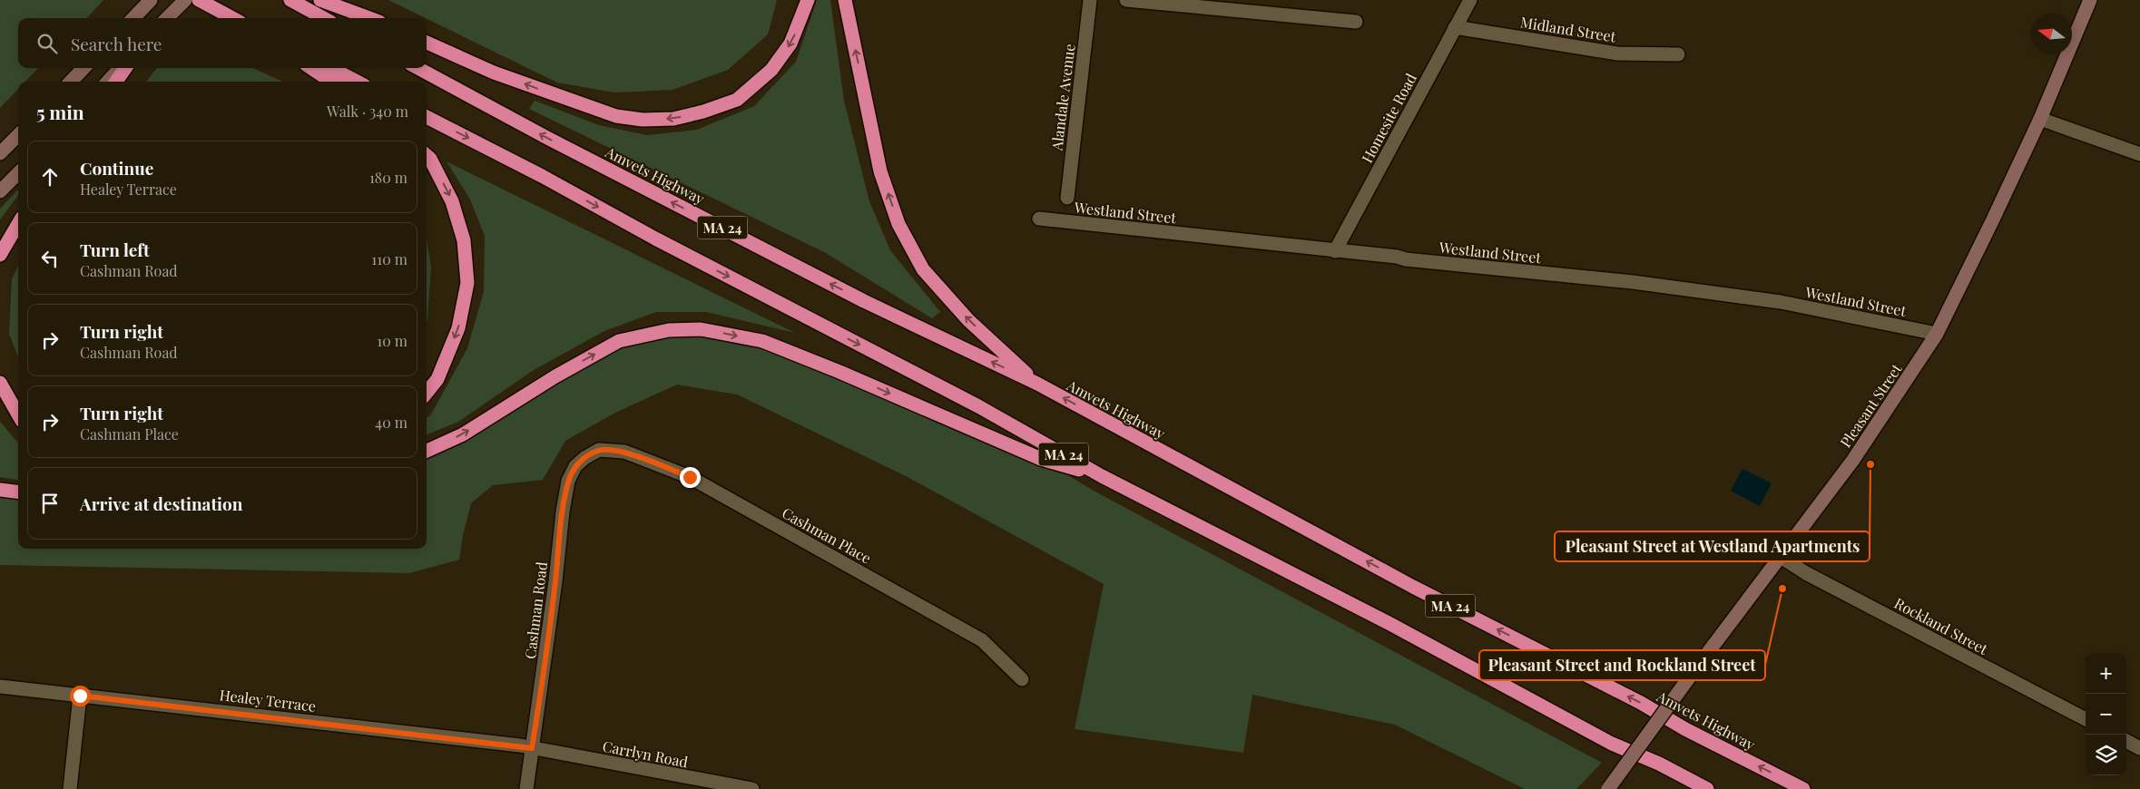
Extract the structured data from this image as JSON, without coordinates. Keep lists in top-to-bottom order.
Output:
{
  "streets": {
    "highway": ["Amvets Highway", "MA 24"],
    "main road": ["Pleasant Street"],
    "street": [
      "Midland Street",
      "Alandale Avenue",
      "Homesite Road",
      "Westland Street",
      "Cashman Place",
      "Cashman Road",
      "Rockland Street",
      "Healey Terrace",
      "Carrlyn Road"
    ]
  },
  "crossings": [
    ["Midland Street", "Homesite Road"],
    ["Homesite Road", "Westland Street"],
    ["Westland Street", "Pleasant Street"],
    ["Pleasant Street", "Rockland Street"],
    ["Cashman Place", "Cashman Road"],
    ["Cashman Road", "Healey Terrace"],
    ["Cashman Road", "Carrlyn Road"],
    ["Healey Terrace", "Carrlyn Road"]
  ],
  "places": ["Pleasant Street at Westland Apartments", "Pleasant Street and Rockland Street"],
  "north": "left",
  "page": {
    "search": "Search here",
    "heading": ["5 min", "Walk · 340 m"],
    "list": [
      ["Continue", "Healey Terrace", "180 m"],
      ["Turn left", "Cashman Road", "110 m"],
      ["Turn right", "Cashman Road", "10 m"],
      ["Turn right", "Cashman Place", "40 m"],
      "Arrive at destination"
    ],
    "map_buttons": ["+", "−"]
  }
}
